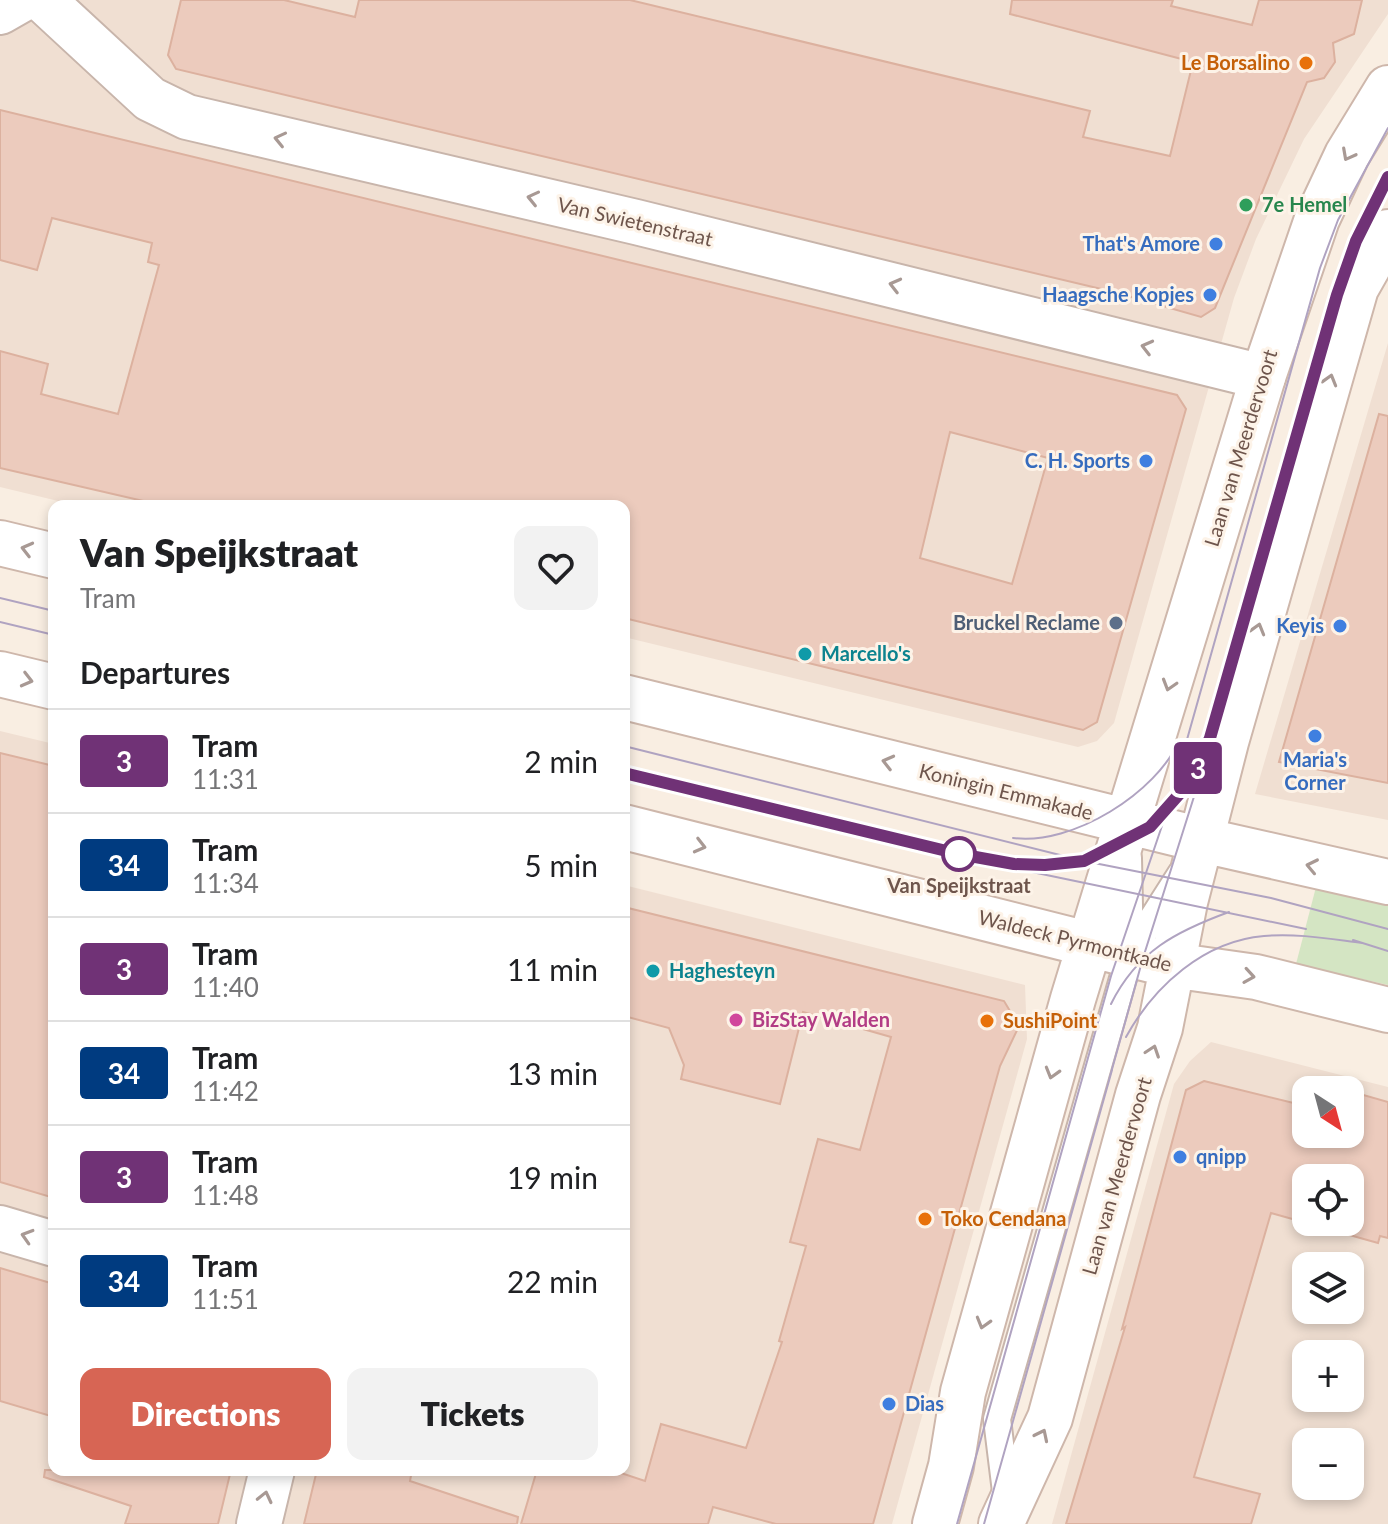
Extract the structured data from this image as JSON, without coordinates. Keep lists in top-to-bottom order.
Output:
{
  "streets": {
    "street": [
      "Van Swietenstraat",
      "Laan van Meerdervoort",
      "Koningin Emmakade",
      "Waldeck Pyrmontkade"
    ]
  },
  "crossings": [
    ["Van Swietenstraat", "Laan van Meerdervoort"],
    ["Laan van Meerdervoort", "Koningin Emmakade"],
    ["Laan van Meerdervoort", "Waldeck Pyrmontkade"]
  ],
  "one_way": ["Van Swietenstraat", "Koningin Emmakade", "Waldeck Pyrmontkade"],
  "places": [
    "Le Borsalino",
    "7e Hemel",
    "That's Amore",
    "Haagsche Kopjes",
    "C. H. Sports",
    "Bruckel Reclame",
    "Keyis",
    "Marcello's",
    "Maria's Corner",
    "Van Speijkstraat",
    "Haghesteyn",
    "BizStay Walden",
    "SushiPoint",
    "qnipp",
    "Toko Cendana",
    "Dias"
  ],
  "lines": ["tram line 3"],
  "north": "bottom right",
  "page": {
    "on_map": "3",
    "heading": [
      ["Van Speijkstraat", "Tram"],
      "Departures"
    ],
    "list": [
      {
        "mark": "3",
        "name": "Tram",
        "note": "11:31",
        "value": "2 min"
      },
      {
        "mark": "34",
        "name": "Tram",
        "note": "11:34",
        "value": "5 min"
      },
      {
        "mark": "3",
        "name": "Tram",
        "note": "11:40",
        "value": "11 min"
      },
      {
        "mark": "34",
        "name": "Tram",
        "note": "11:42",
        "value": "13 min"
      },
      {
        "mark": "3",
        "name": "Tram",
        "note": "11:48",
        "value": "19 min"
      },
      {
        "mark": "34",
        "name": "Tram",
        "note": "11:51",
        "value": "22 min"
      }
    ],
    "map_buttons": ["+", "−"],
    "buttons": ["Directions", "Tickets"]
  }
}
